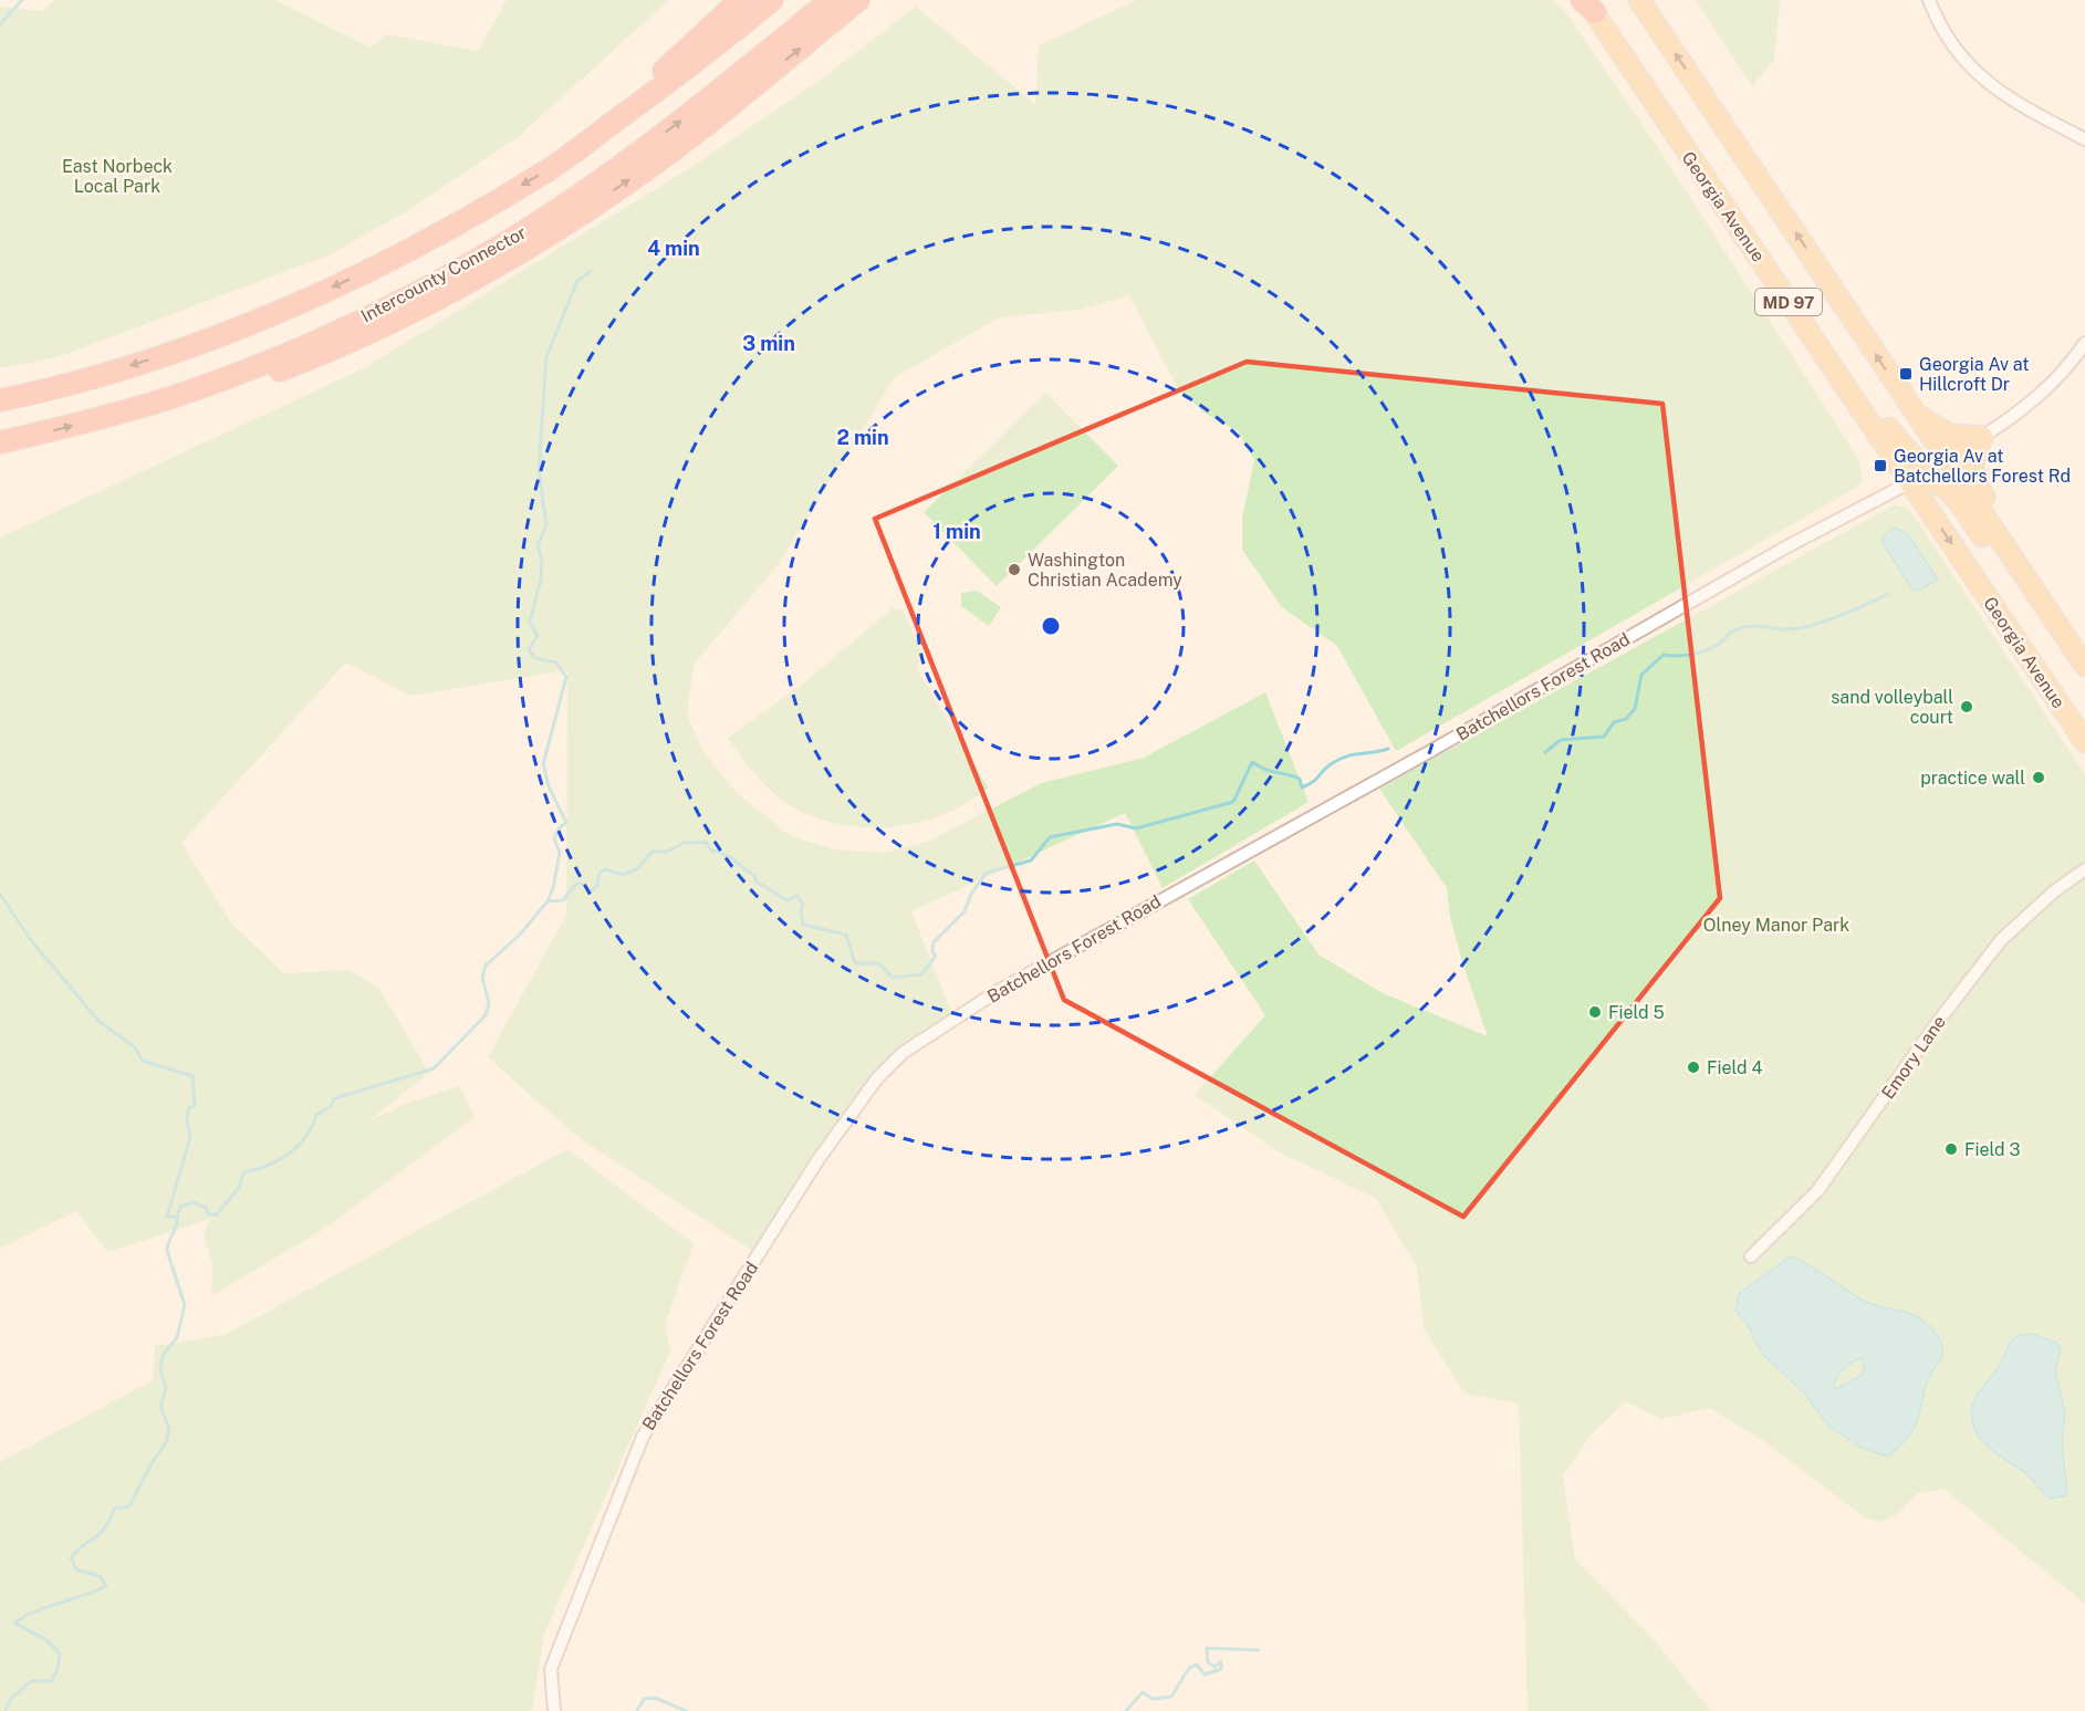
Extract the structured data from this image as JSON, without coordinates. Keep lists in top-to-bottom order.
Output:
{
  "streets": {
    "highway": ["Intercounty Connector"],
    "main road": ["Georgia Avenue", "MD 97"],
    "street": ["Batchellors Forest Road", "Emory Lane"]
  },
  "crossings": [
    ["Georgia Avenue", "Batchellors Forest Road"]
  ],
  "parks": ["East Norbeck Local Park", "Olney Manor Park"],
  "places": {
    "transit": ["Georgia Av at Hillcroft Dr", "Georgia Av at Batchellors Forest Rd"],
    "other": [
      "Washington Christian Academy",
      "sand volleyball court",
      "practice wall",
      "Field 5",
      "Field 4",
      "Field 3"
    ]
  },
  "rings": [
    "4 min",
    "3 min",
    "2 min",
    "1 min"
  ]
}
